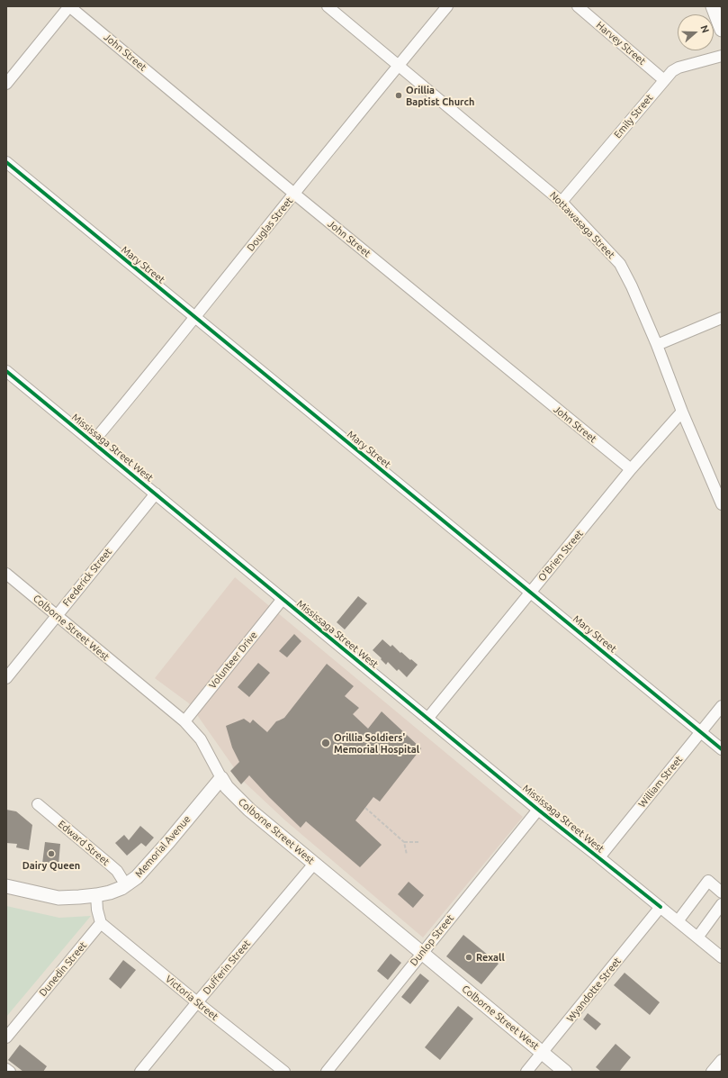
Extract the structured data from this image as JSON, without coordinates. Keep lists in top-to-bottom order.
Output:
{
  "streets": {
    "main road": ["Colborne Street West", "Memorial Avenue"],
    "street": [
      "Harvey Street",
      "John Street",
      "Emily Street",
      "Douglas Street",
      "Nottawasaga Street",
      "Mary Street",
      "Mississaga Street West",
      "O'Brien Street",
      "Frederick Street",
      "Volunteer Drive",
      "William Street",
      "Edward Street",
      "Dunlop Street",
      "Dufferin Street",
      "Dunedin Street",
      "Wyandotte Street",
      "Victoria Street"
    ]
  },
  "crossings": [
    ["Harvey Street", "Emily Street"],
    ["John Street", "Douglas Street"],
    ["John Street", "O'Brien Street"],
    ["Emily Street", "Nottawasaga Street"],
    ["Douglas Street", "Nottawasaga Street"],
    ["Douglas Street", "Mary Street"],
    ["Douglas Street", "Mississaga Street West"],
    ["Nottawasaga Street", "O'Brien Street"],
    ["Mary Street", "O'Brien Street"],
    ["Mary Street", "William Street"],
    ["Mississaga Street West", "O'Brien Street"],
    ["Mississaga Street West", "Frederick Street"],
    ["Mississaga Street West", "Volunteer Drive"],
    ["Mississaga Street West", "William Street"],
    ["Mississaga Street West", "Dunlop Street"],
    ["Mississaga Street West", "Wyandotte Street"],
    ["Frederick Street", "Colborne Street West"],
    ["Colborne Street West", "Volunteer Drive"],
    ["Colborne Street West", "Memorial Avenue"],
    ["Colborne Street West", "Dunlop Street"],
    ["Colborne Street West", "Dufferin Street"],
    ["Colborne Street West", "Wyandotte Street"],
    ["Edward Street", "Memorial Avenue"],
    ["Dufferin Street", "Victoria Street"],
    ["Dunedin Street", "Victoria Street"]
  ],
  "places": [
    "Orillia Baptist Church",
    "Orillia Soldiers' Memorial Hospital",
    "Dairy Queen",
    "Rexall"
  ],
  "north": "right"
}
